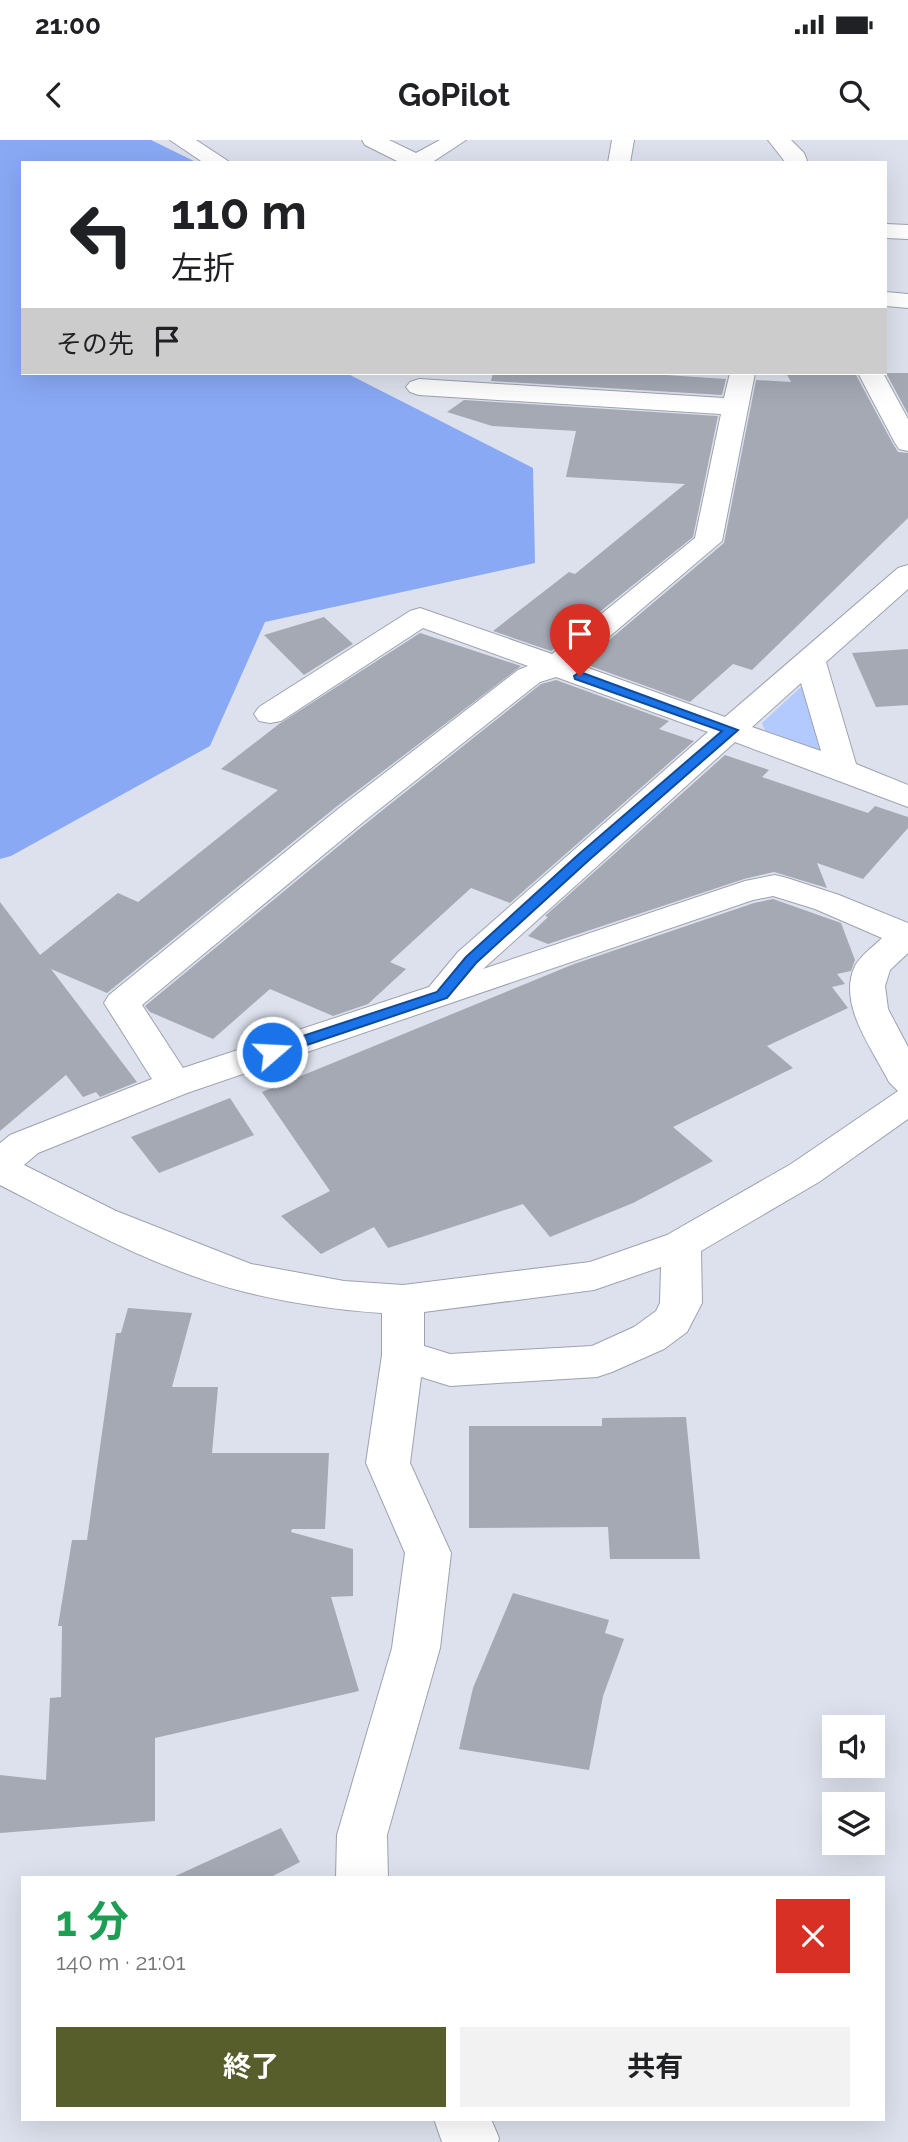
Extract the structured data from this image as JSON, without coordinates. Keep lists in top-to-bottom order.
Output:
{
  "page": {
    "status": "21:00",
    "header": "GoPilot",
    "turn": ["110 m", "左折"],
    "then": "その先",
    "heading": ["1 分", "140 m · 21:01"],
    "buttons": ["終了", "共有"]
  }
}
